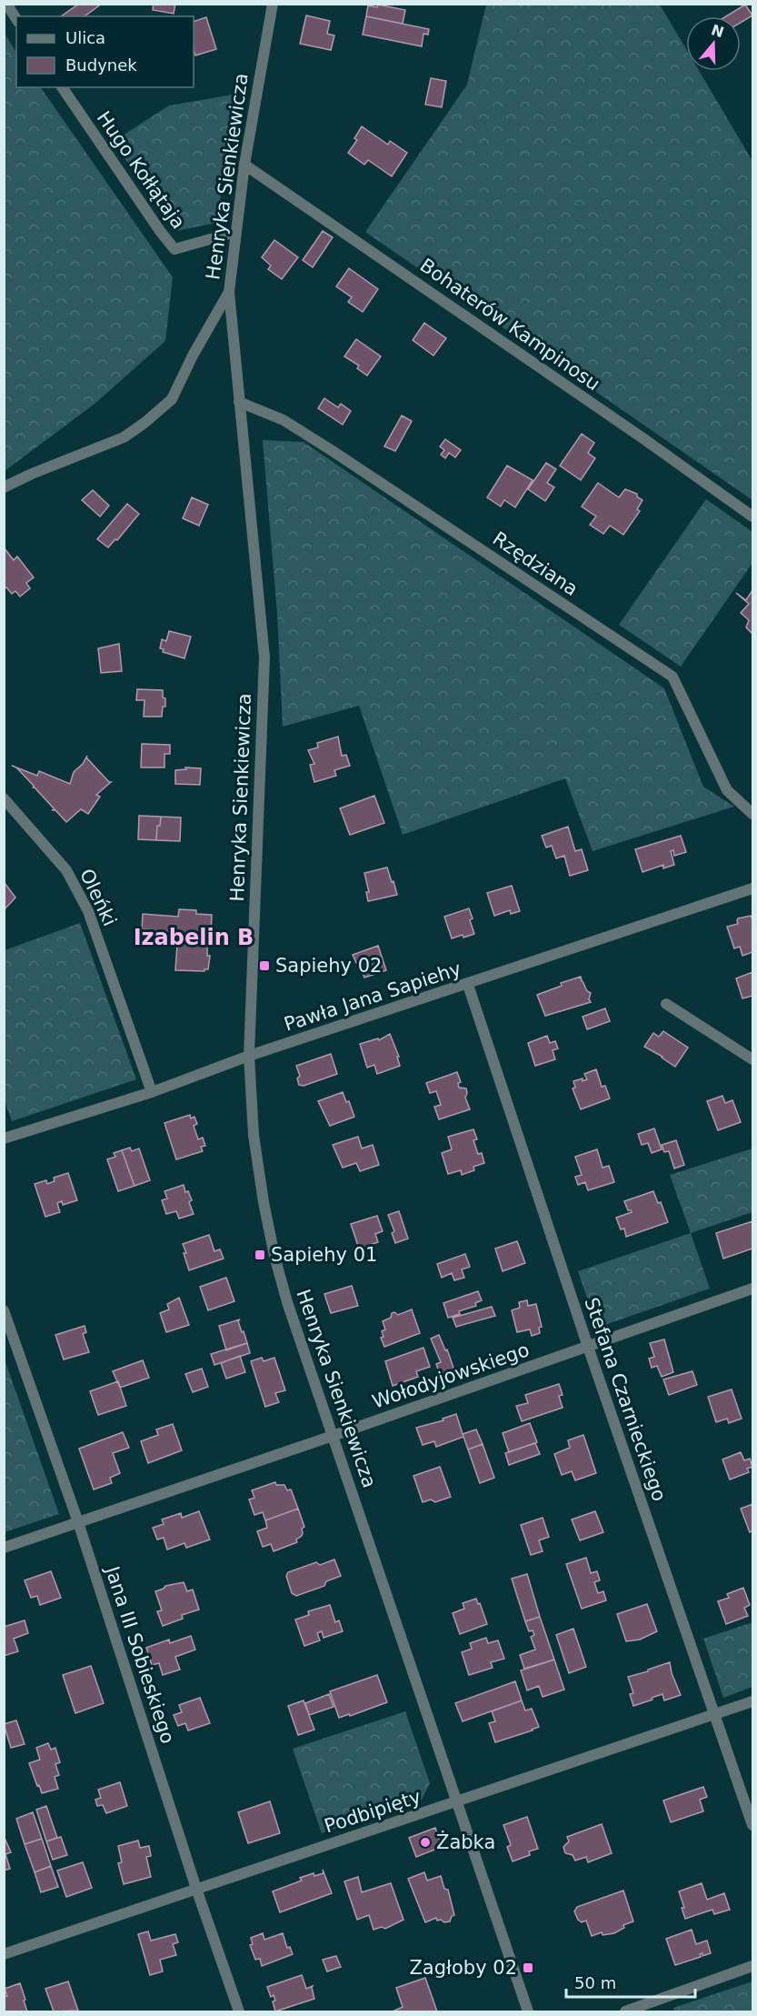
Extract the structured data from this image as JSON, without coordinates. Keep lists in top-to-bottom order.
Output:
{
  "streets": {
    "street": [
      "Hugo Kołłątaja",
      "Henryka Sienkiewicza",
      "Bohaterów Kampinosu",
      "Rzędziana",
      "Oleńki",
      "Pawła Jana Sapiehy",
      "Wołodyjowskiego",
      "Stefana Czarnieckiego",
      "Jana III Sobieskiego",
      "Podbipięty"
    ]
  },
  "crossings": [
    ["Hugo Kołłątaja", "Henryka Sienkiewicza"],
    ["Henryka Sienkiewicza", "Bohaterów Kampinosu"],
    ["Henryka Sienkiewicza", "Rzędziana"],
    ["Henryka Sienkiewicza", "Pawła Jana Sapiehy"],
    ["Henryka Sienkiewicza", "Wołodyjowskiego"],
    ["Henryka Sienkiewicza", "Podbipięty"],
    ["Oleńki", "Pawła Jana Sapiehy"],
    ["Pawła Jana Sapiehy", "Stefana Czarnieckiego"],
    ["Wołodyjowskiego", "Stefana Czarnieckiego"],
    ["Wołodyjowskiego", "Jana III Sobieskiego"],
    ["Stefana Czarnieckiego", "Podbipięty"],
    ["Jana III Sobieskiego", "Podbipięty"]
  ],
  "districts": ["Izabelin B"],
  "places": {
    "transit": ["Sapiehy 02", "Sapiehy 01", "Zagłoby 02"],
    "other": ["Żabka"]
  },
  "legend": ["Ulica", "Budynek"],
  "scale_bar": "50 m",
  "north": "top"
}
